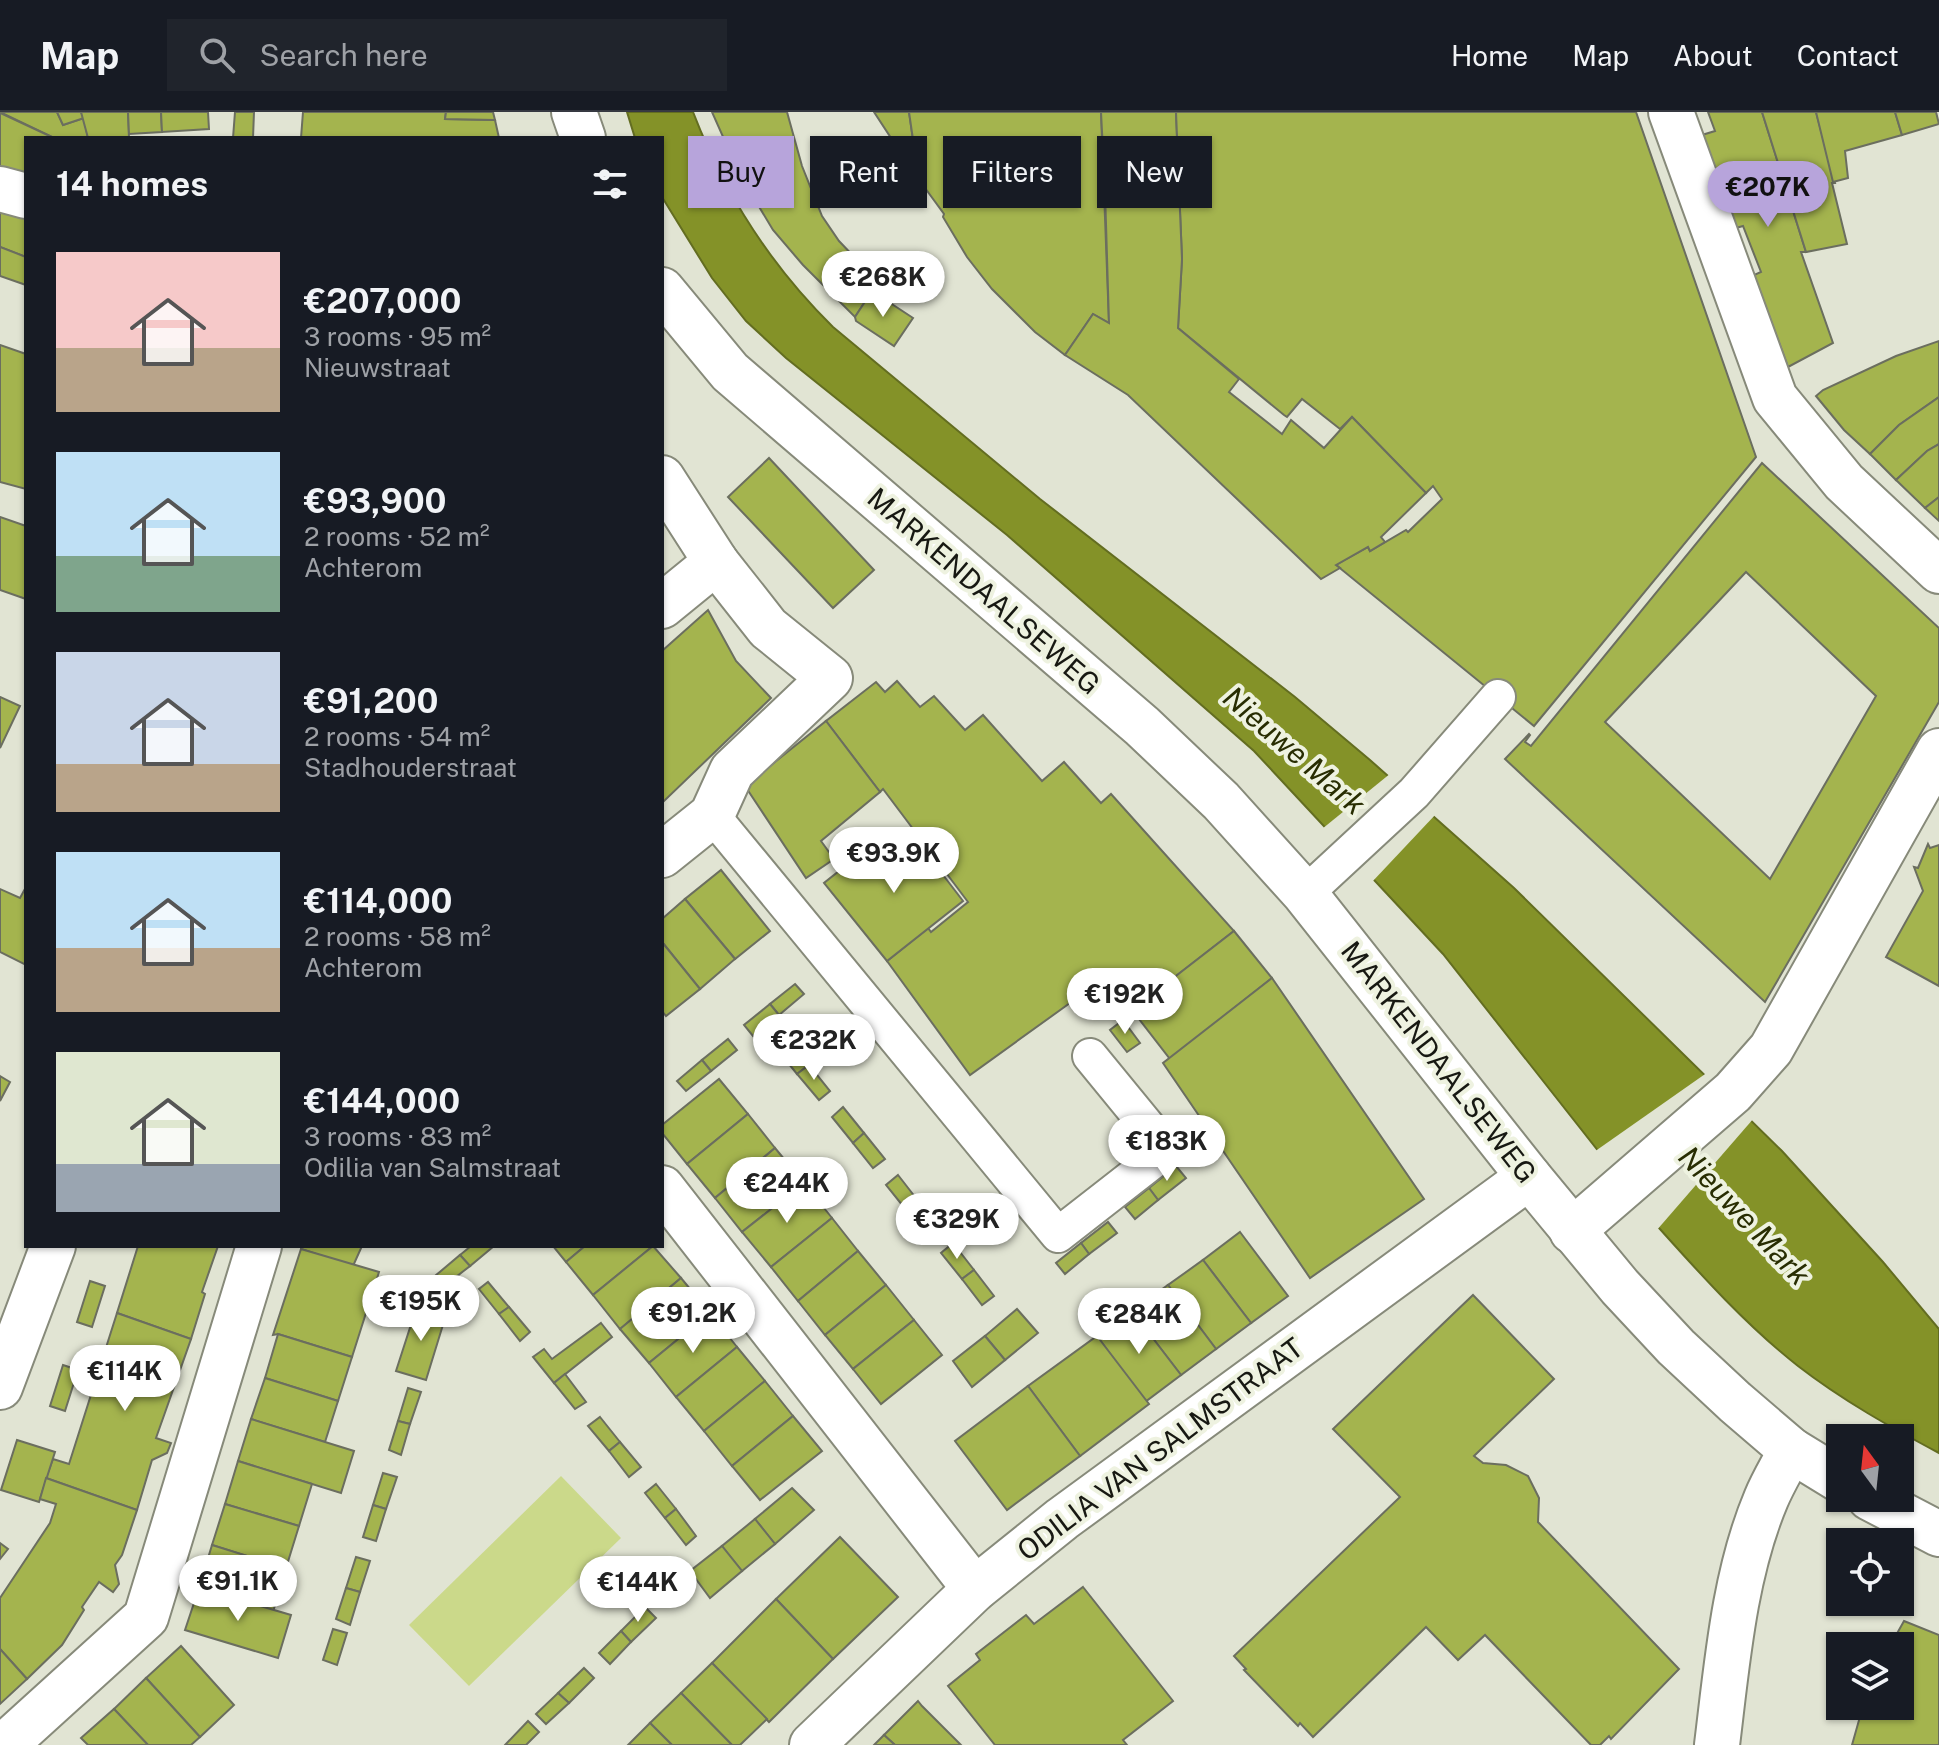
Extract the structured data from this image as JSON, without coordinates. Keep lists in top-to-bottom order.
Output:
{
  "streets": {
    "street": ["MARKENDAALSEWEG", "ODILIA VAN SALMSTRAAT"]
  },
  "crossings": [
    ["MARKENDAALSEWEG", "ODILIA VAN SALMSTRAAT"]
  ],
  "water": ["Nieuwe Mark"],
  "north": "top",
  "page": {
    "header": "Map",
    "search": "Search here",
    "nav": [
      "Home",
      "Map",
      "About",
      "Contact"
    ],
    "chip": [
      "Buy",
      "Rent",
      "Filters",
      "New"
    ],
    "heading": "14 homes",
    "price": [
      "€207K",
      "€268K",
      "€93.9K",
      "€192K",
      "€232K",
      "€183K",
      "€244K",
      "€329K",
      "€195K",
      "€91.2K",
      "€284K",
      "€114K",
      "€91.1K",
      "€144K"
    ],
    "list": [
      {
        "name": "€207,000",
        "note": "3 rooms · 95 m² · Nieuwstraat"
      },
      {
        "name": "€93,900",
        "note": "2 rooms · 52 m² · Achterom"
      },
      {
        "name": "€91,200",
        "note": "2 rooms · 54 m² · Stadhouderstraat"
      },
      {
        "name": "€114,000",
        "note": "2 rooms · 58 m² · Achterom"
      },
      {
        "name": "€144,000",
        "note": "3 rooms · 83 m² · Odilia van Salmstraat"
      }
    ]
  }
}
